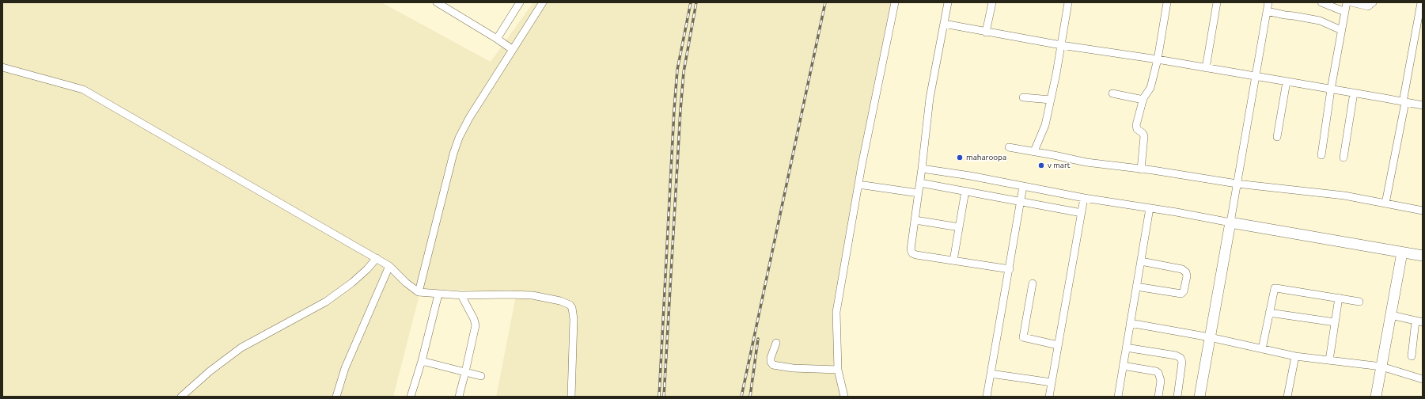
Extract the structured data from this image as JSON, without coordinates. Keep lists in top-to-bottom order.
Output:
{
  "places": ["maharoopa", "v mart"]
}
